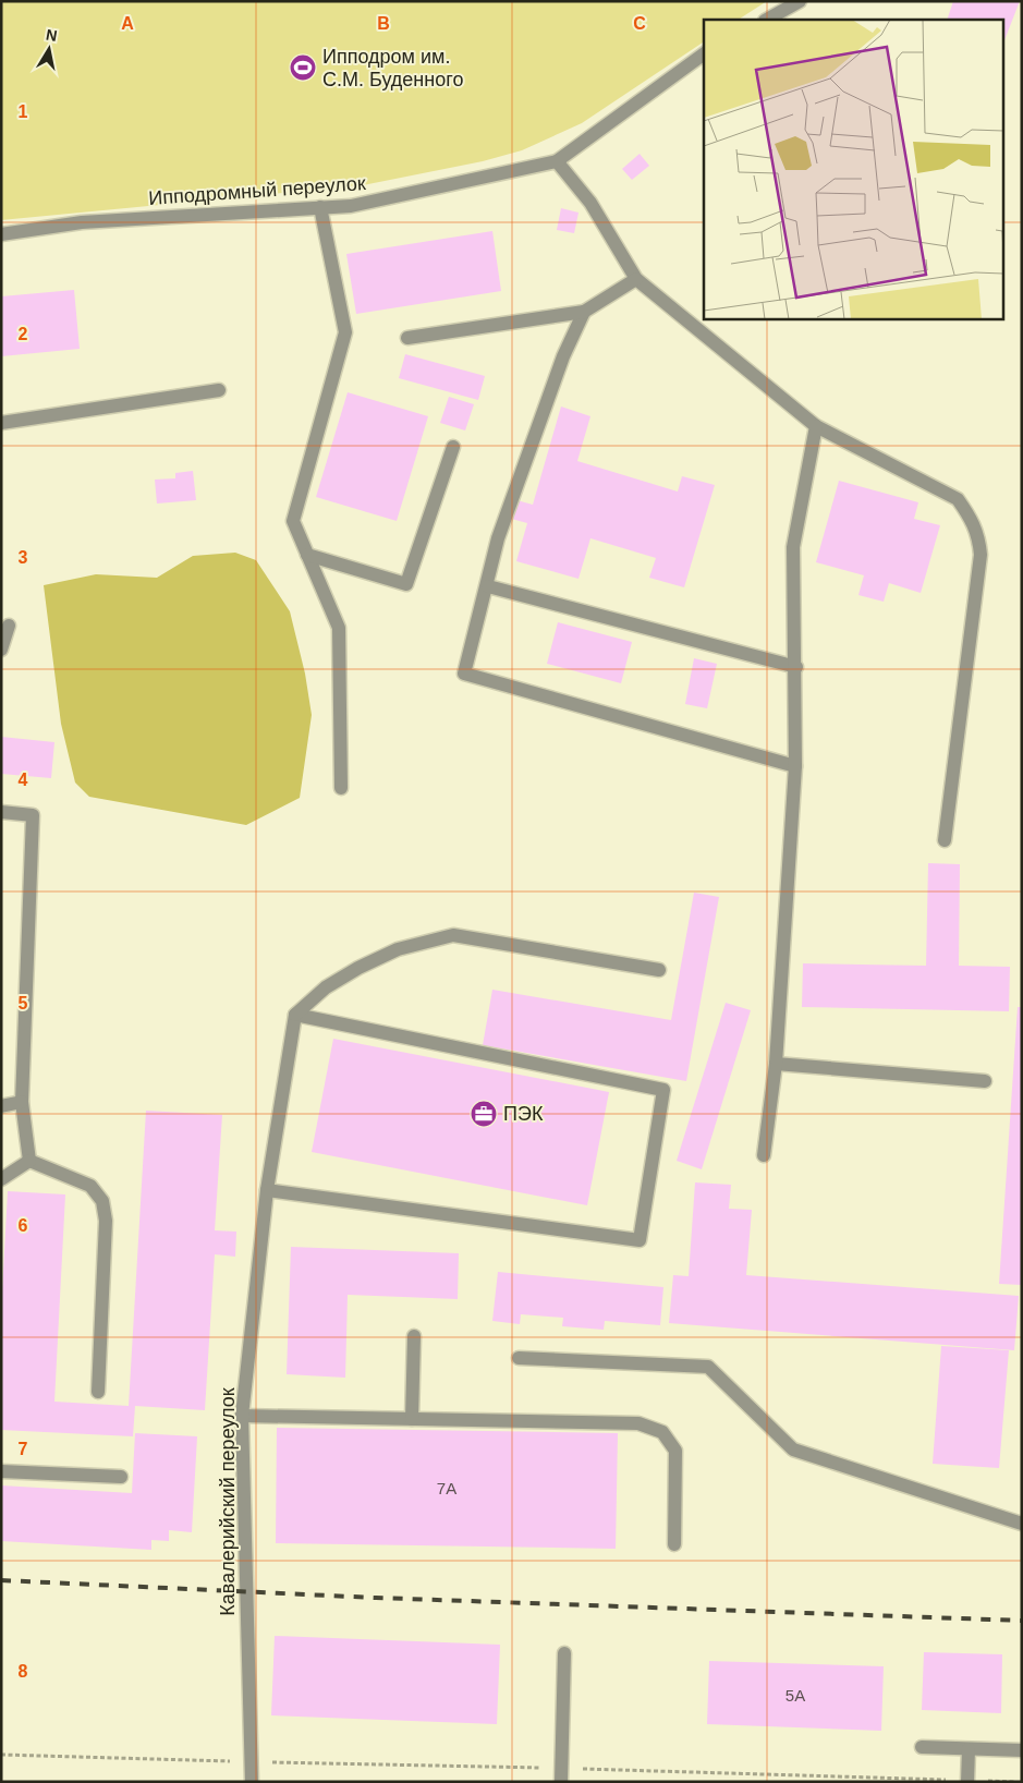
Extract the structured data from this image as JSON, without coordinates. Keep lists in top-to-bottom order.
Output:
{
  "streets": {
    "street": ["Ипподромный переулок", "Кавалерийский переулок"]
  },
  "places": {
    "sports": ["Ипподром им. С.М. Буденного"],
    "office": ["ПЭК"]
  },
  "house_numbers": ["7А", "5А"],
  "north": "top",
  "grid": {
    "columns": ["A", "B", "C"],
    "rows": [
      "1",
      "2",
      "3",
      "4",
      "5",
      "6",
      "7",
      "8"
    ]
  }
}
